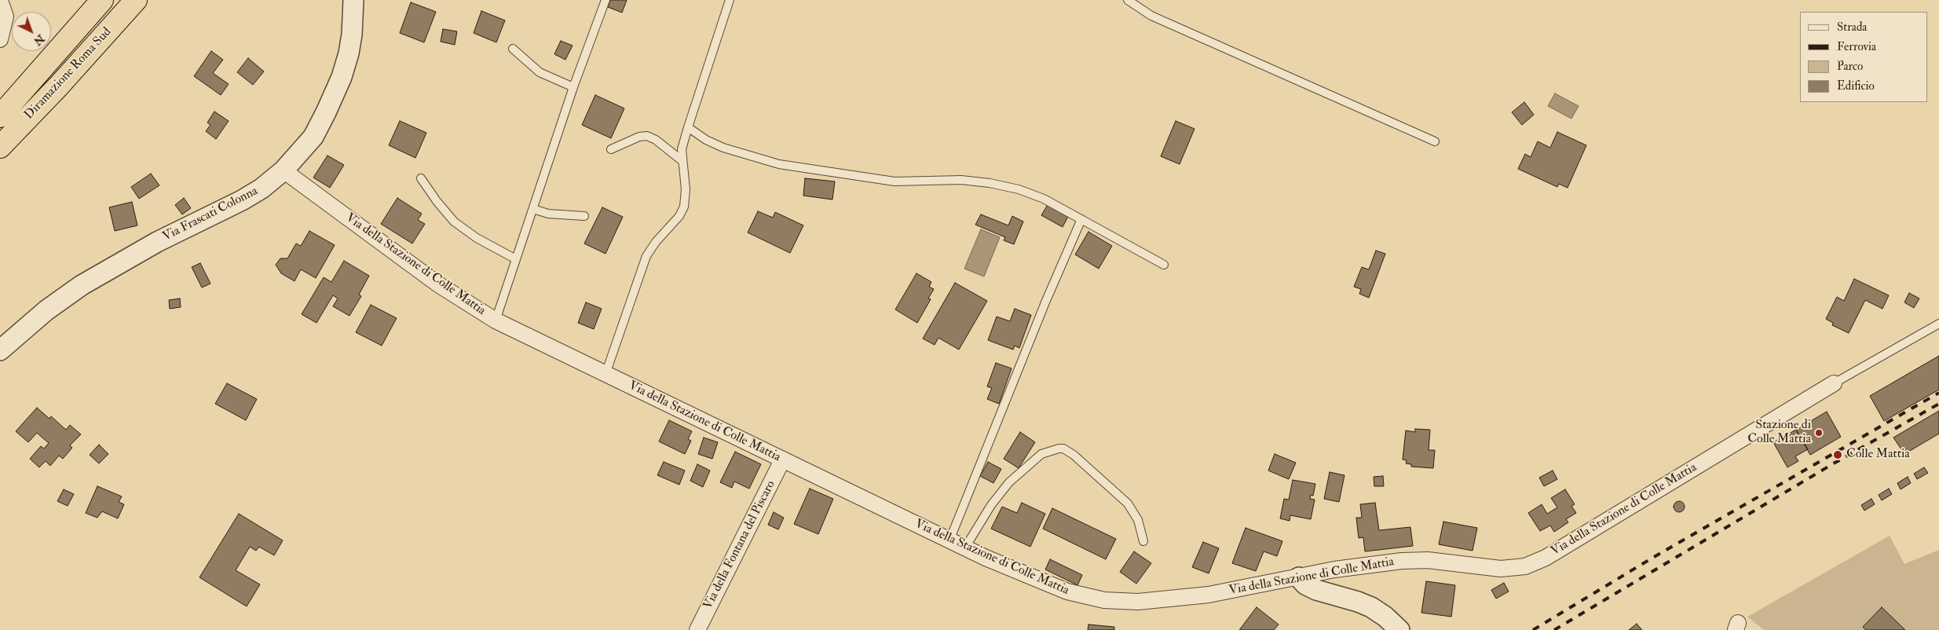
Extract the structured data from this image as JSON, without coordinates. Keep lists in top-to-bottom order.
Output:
{
  "streets": {
    "highway": ["Diramazione Roma Sud"],
    "street": ["Via Frascati Colonna", "Via della Stazione di Colle Mattia", "Via della Fontana del Piscaro"]
  },
  "crossings": [
    ["Via Frascati Colonna", "Via della Stazione di Colle Mattia"],
    ["Via della Stazione di Colle Mattia", "Via della Fontana del Piscaro"]
  ],
  "places": ["Stazione di Colle Mattia", "Colle Mattia"],
  "legend": [
    "Strada",
    "Ferrovia",
    "Parco",
    "Edificio"
  ],
  "north": "bottom right"
}
